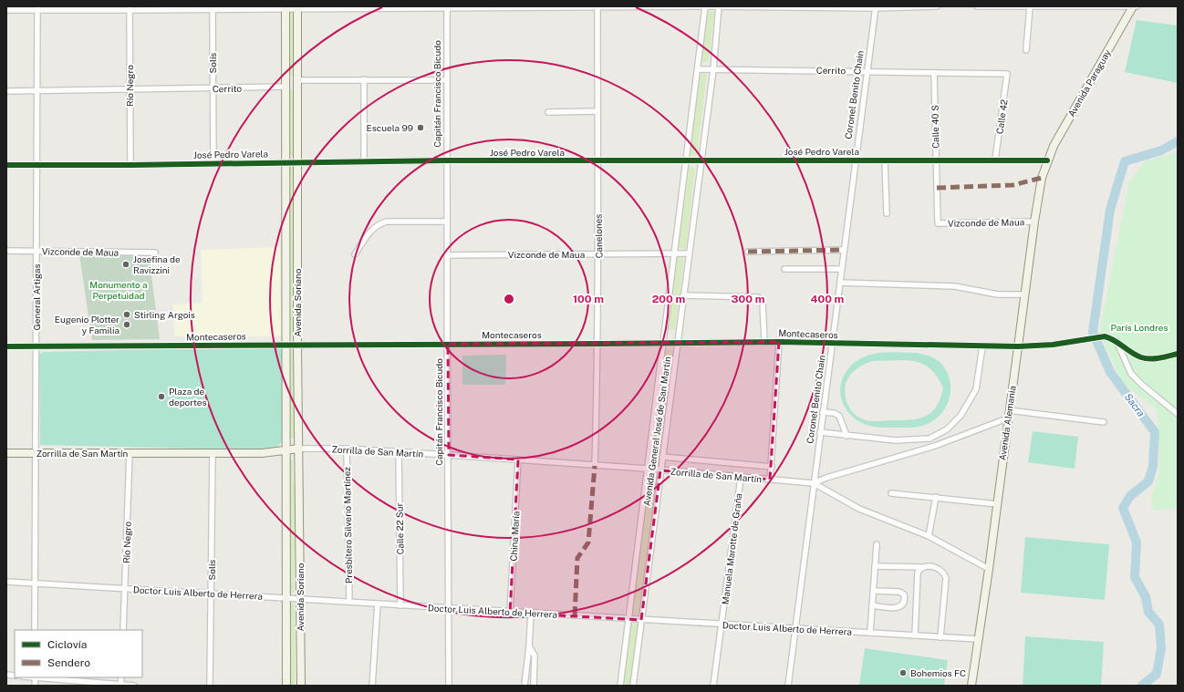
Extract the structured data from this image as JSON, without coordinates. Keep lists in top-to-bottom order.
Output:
{
  "streets": {
    "street": [
      "Solís",
      "Cerrito",
      "Avenida Paraguay",
      "Río Negro",
      "Capitán Francisco Bicudo",
      "Coronel Benito Chain",
      "Calle 42",
      "Calle 40 S",
      "José Pedro Varela",
      "Vizconde de Maua",
      "Canelones",
      "General Artigas",
      "Avenida Soriano",
      "Montecaseros",
      "Avenida Alemania",
      "Avenida General José de San Martín",
      "Zorrilla de San Martín",
      "Presbítero Silverio Martínez",
      "Calle 22 Sur",
      "China María",
      "Manuela Marotte de Graña",
      "Doctor Luis Alberto de Herrera"
    ]
  },
  "crossings": [
    ["Solís", "Cerrito"],
    ["Solís", "José Pedro Varela"],
    ["Solís", "Zorrilla de San Martín"],
    ["Solís", "Doctor Luis Alberto de Herrera"],
    ["Cerrito", "Río Negro"],
    ["Cerrito", "Capitán Francisco Bicudo"],
    ["Cerrito", "Coronel Benito Chain"],
    ["Cerrito", "Calle 42"],
    ["Cerrito", "Calle 40 S"],
    ["Cerrito", "General Artigas"],
    ["Cerrito", "Avenida Soriano"],
    ["Cerrito", "Avenida General José de San Martín"],
    ["Avenida Paraguay", "José Pedro Varela"],
    ["Avenida Paraguay", "Avenida Alemania"],
    ["Río Negro", "José Pedro Varela"],
    ["Río Negro", "Zorrilla de San Martín"],
    ["Río Negro", "Doctor Luis Alberto de Herrera"],
    ["Capitán Francisco Bicudo", "José Pedro Varela"],
    ["Capitán Francisco Bicudo", "Vizconde de Maua"],
    ["Capitán Francisco Bicudo", "Montecaseros"],
    ["Capitán Francisco Bicudo", "Zorrilla de San Martín"],
    ["Capitán Francisco Bicudo", "Doctor Luis Alberto de Herrera"],
    ["Coronel Benito Chain", "José Pedro Varela"],
    ["Coronel Benito Chain", "Montecaseros"],
    ["Coronel Benito Chain", "Zorrilla de San Martín"],
    ["Coronel Benito Chain", "Doctor Luis Alberto de Herrera"],
    ["Calle 42", "José Pedro Varela"],
    ["Calle 40 S", "José Pedro Varela"],
    ["Calle 40 S", "Vizconde de Maua"],
    ["José Pedro Varela", "Canelones"],
    ["José Pedro Varela", "General Artigas"],
    ["José Pedro Varela", "Avenida Soriano"],
    ["José Pedro Varela", "Avenida Alemania"],
    ["José Pedro Varela", "Avenida General José de San Martín"],
    ["Vizconde de Maua", "Canelones"],
    ["Vizconde de Maua", "General Artigas"],
    ["Vizconde de Maua", "Avenida Alemania"],
    ["Vizconde de Maua", "Avenida General José de San Martín"],
    ["Canelones", "Montecaseros"],
    ["Canelones", "Zorrilla de San Martín"],
    ["General Artigas", "Montecaseros"],
    ["General Artigas", "Zorrilla de San Martín"],
    ["General Artigas", "Doctor Luis Alberto de Herrera"],
    ["Avenida Soriano", "Montecaseros"],
    ["Avenida Soriano", "Zorrilla de San Martín"],
    ["Avenida Soriano", "Doctor Luis Alberto de Herrera"],
    ["Montecaseros", "Avenida Alemania"],
    ["Montecaseros", "Avenida General José de San Martín"],
    ["Avenida Alemania", "Zorrilla de San Martín"],
    ["Avenida Alemania", "Doctor Luis Alberto de Herrera"],
    ["Avenida General José de San Martín", "Zorrilla de San Martín"],
    ["Avenida General José de San Martín", "Doctor Luis Alberto de Herrera"],
    ["Zorrilla de San Martín", "Presbítero Silverio Martínez"],
    ["Zorrilla de San Martín", "Calle 22 Sur"],
    ["Zorrilla de San Martín", "China María"],
    ["Zorrilla de San Martín", "Manuela Marotte de Graña"],
    ["Presbítero Silverio Martínez", "Doctor Luis Alberto de Herrera"],
    ["Calle 22 Sur", "Doctor Luis Alberto de Herrera"],
    ["China María", "Doctor Luis Alberto de Herrera"],
    ["Manuela Marotte de Graña", "Doctor Luis Alberto de Herrera"]
  ],
  "water": ["Sacra"],
  "parks": ["Monumento a Perpetuidad", "París Londres"],
  "places": [
    "Escuela 99",
    "Josefina de Ravizzini",
    "Stirling Argois",
    "Eugenio Plotter y Familia",
    "Plaza de deportes",
    "Bohemios FC"
  ],
  "legend": ["Ciclovía", "Sendero"],
  "rings": [
    "100 m",
    "200 m",
    "300 m",
    "400 m"
  ]
}
